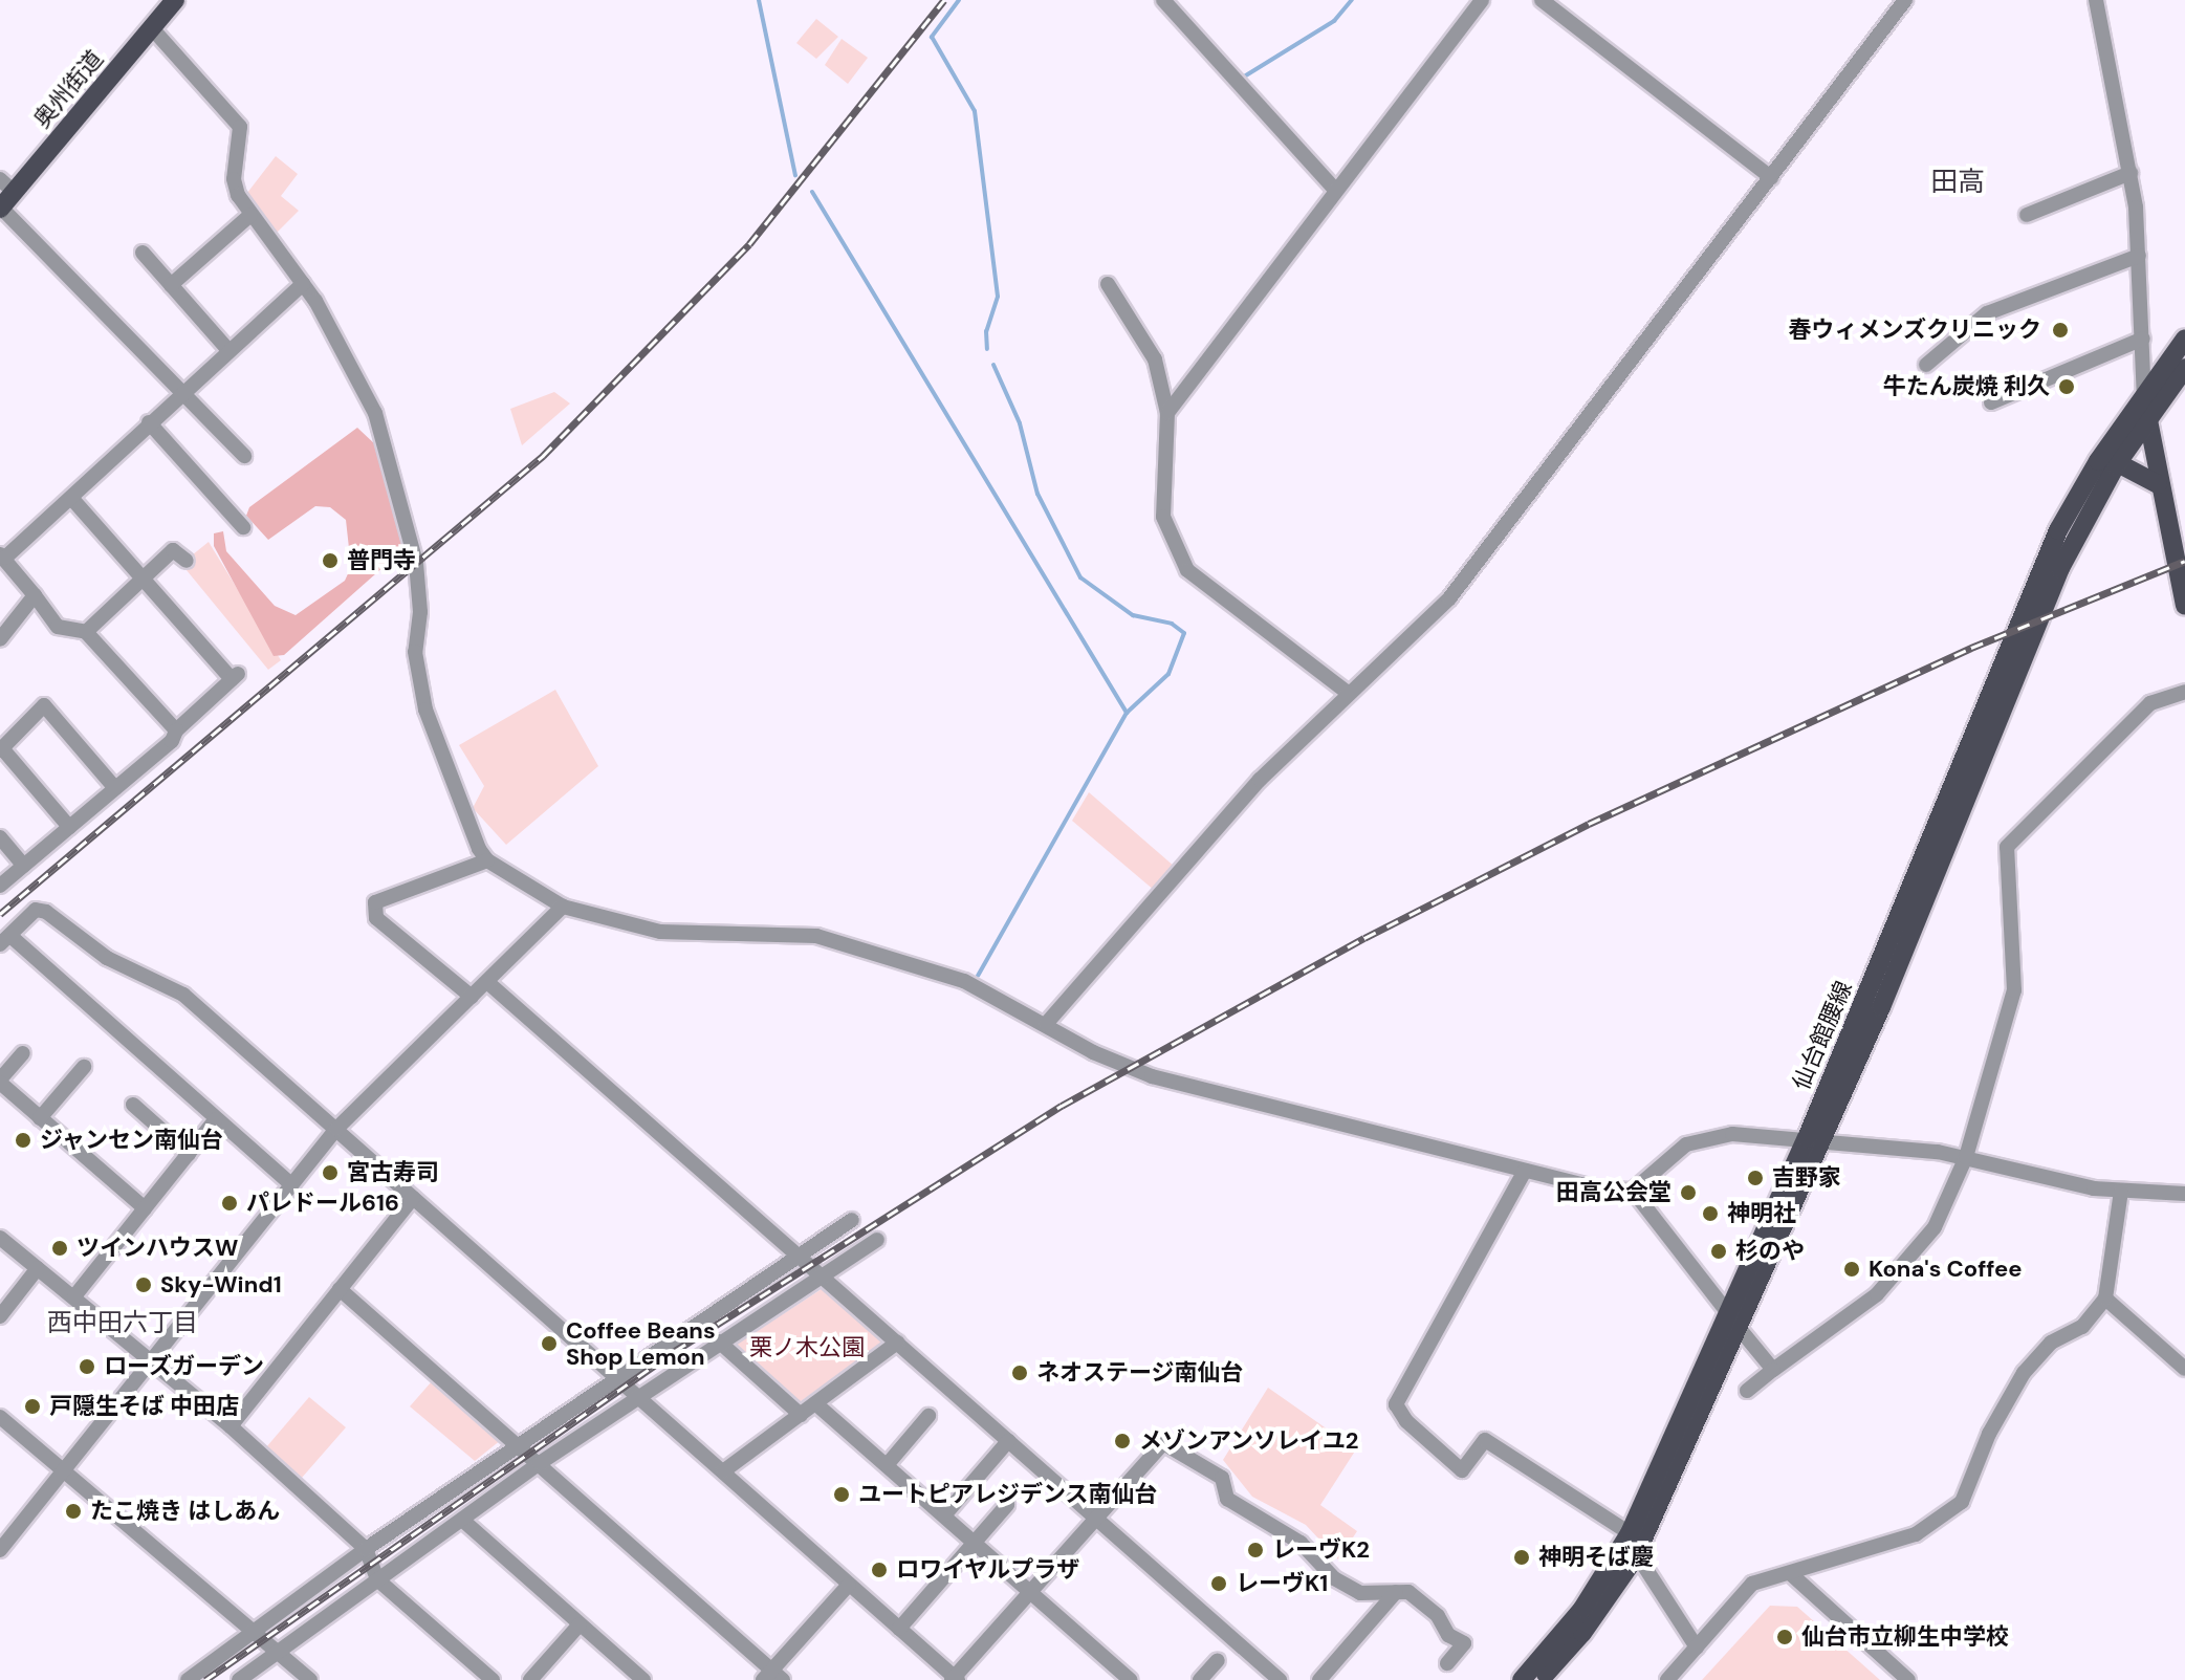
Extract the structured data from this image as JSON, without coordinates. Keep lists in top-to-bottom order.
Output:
{
  "streets": {
    "main road": ["奥州街道", "仙台館腰線"]
  },
  "districts": ["田高", "西中田六丁目"],
  "parks": ["栗ノ木公園"],
  "places": [
    "春ウィメンズクリニック",
    "牛たん炭焼 利久",
    "普門寺",
    "ジャンセン南仙台",
    "宮古寿司",
    "吉野家",
    "田高公会堂",
    "パレドール616",
    "神明社",
    "ツインハウスW",
    "杉のや",
    "Kona's Coffee",
    "Sky-Wind1",
    "Coffee Beans Shop Lemon",
    "ローズガーデン",
    "ネオステージ南仙台",
    "戸隠生そば 中田店",
    "メゾンアンソレイユ2",
    "ユートピアレジデンス南仙台",
    "たこ焼き はしあん",
    "レーヴK2",
    "神明そば慶",
    "ロワイヤルプラザ",
    "レーヴK1",
    "仙台市立柳生中学校"
  ]
}
